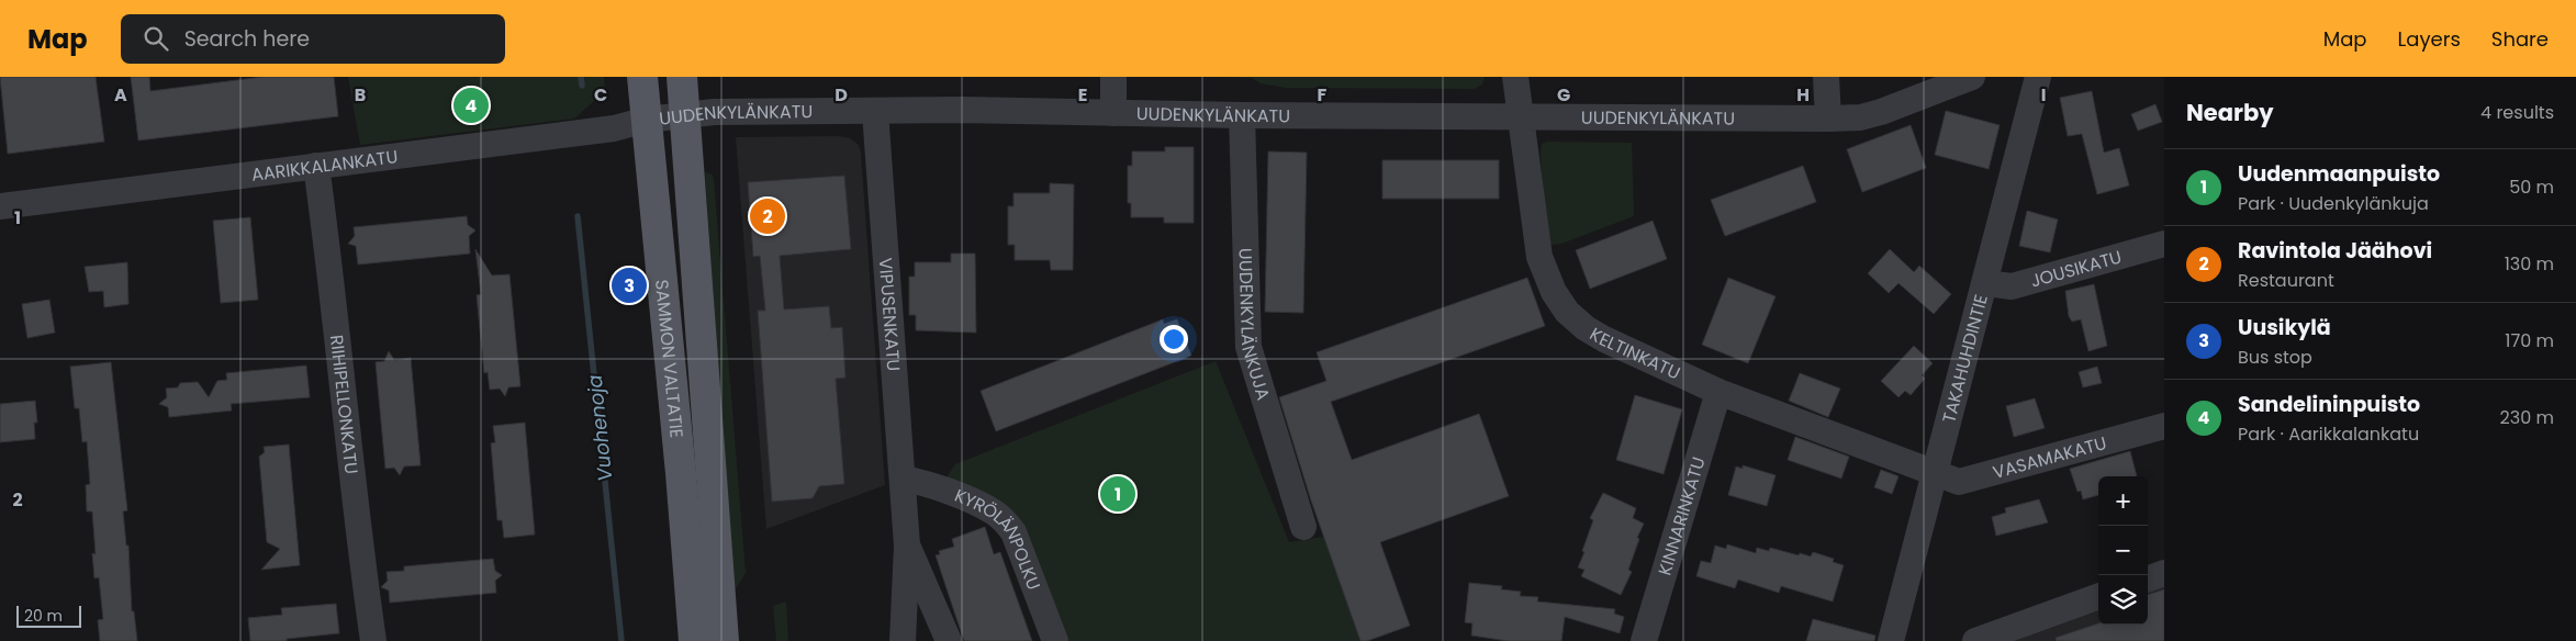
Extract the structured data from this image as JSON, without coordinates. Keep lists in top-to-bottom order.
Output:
{
  "streets": {
    "main road": ["SAMMON VALTATIE"],
    "street": [
      "UUDENKYLÄNKATU",
      "AARIKKALANKATU",
      "JOUSIKATU",
      "VIPUSENKATU",
      "UUDENKYLÄNKUJA",
      "KELTINKATU",
      "TAKAHUHDINTIE",
      "RIIHIPELLONKATU",
      "VASAMAKATU",
      "KINNARINKATU",
      "KYRÖLÄNPOLKU"
    ]
  },
  "crossings": [
    ["UUDENKYLÄNKATU", "AARIKKALANKATU"],
    ["UUDENKYLÄNKATU", "VIPUSENKATU"],
    ["UUDENKYLÄNKATU", "UUDENKYLÄNKUJA"],
    ["UUDENKYLÄNKATU", "KELTINKATU"],
    ["UUDENKYLÄNKATU", "SAMMON VALTATIE"],
    ["AARIKKALANKATU", "SAMMON VALTATIE"],
    ["AARIKKALANKATU", "RIIHIPELLONKATU"],
    ["JOUSIKATU", "TAKAHUHDINTIE"],
    ["VIPUSENKATU", "KYRÖLÄNPOLKU"],
    ["KELTINKATU", "TAKAHUHDINTIE"],
    ["KELTINKATU", "VASAMAKATU"],
    ["KELTINKATU", "KINNARINKATU"],
    ["TAKAHUHDINTIE", "VASAMAKATU"]
  ],
  "water": ["Vuohenoja"],
  "scale_bar": "20 m",
  "page": {
    "header": "Map",
    "search": "Search here",
    "nav": ["Map", "Layers", "Share"],
    "heading": ["Nearby", "4 results"],
    "pins": [
      "4",
      "2",
      "3",
      "1"
    ],
    "list": [
      {
        "mark": "1",
        "name": "Uudenmaanpuisto",
        "note": "Park · Uudenkylänkuja",
        "value": "50 m"
      },
      {
        "mark": "2",
        "name": "Ravintola Jäähovi",
        "note": "Restaurant",
        "value": "130 m"
      },
      {
        "mark": "3",
        "name": "Uusikylä",
        "note": "Bus stop",
        "value": "170 m"
      },
      {
        "mark": "4",
        "name": "Sandelininpuisto",
        "note": "Park · Aarikkalankatu",
        "value": "230 m"
      }
    ],
    "map_buttons": ["+", "−"],
    "scale": "20 m"
  },
  "grid": {
    "columns": [
      "A",
      "B",
      "C",
      "D",
      "E",
      "F",
      "G",
      "H",
      "I"
    ],
    "rows": ["1", "2"]
  }
}
